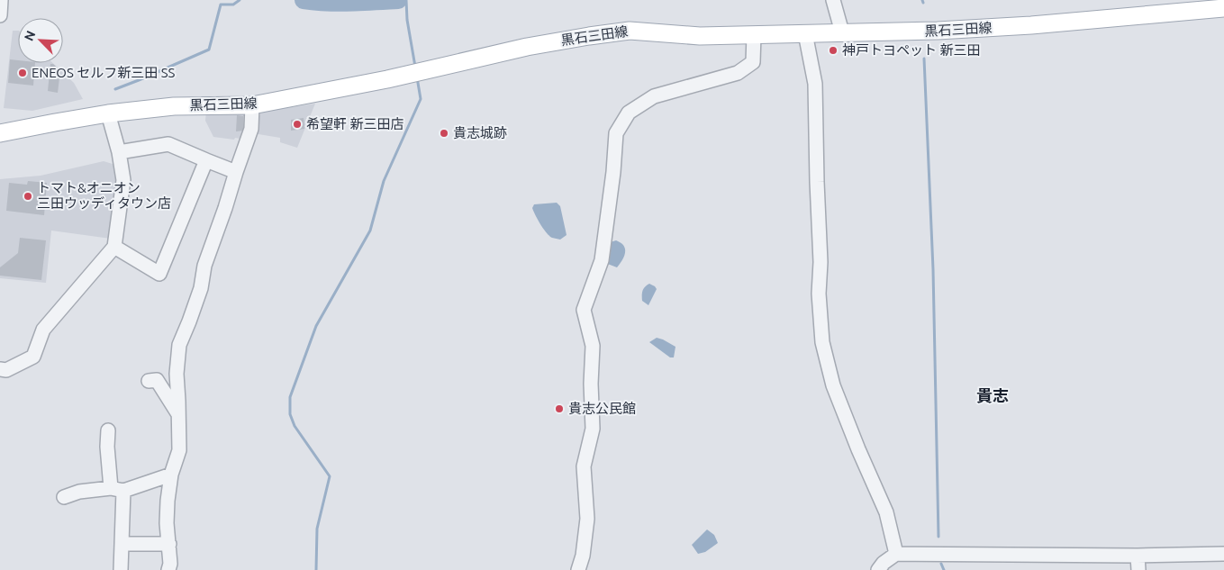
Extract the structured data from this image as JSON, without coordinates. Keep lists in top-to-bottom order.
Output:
{
  "streets": {
    "main road": ["黒石三田線"]
  },
  "districts": ["貴志"],
  "places": [
    "神戸トヨペット 新三田",
    "ENEOS セルフ新三田 SS",
    "希望軒 新三田店",
    "貴志城跡",
    "トマト&オニオン 三田ウッディタウン店",
    "貴志公民館"
  ],
  "north": "top left"
}
